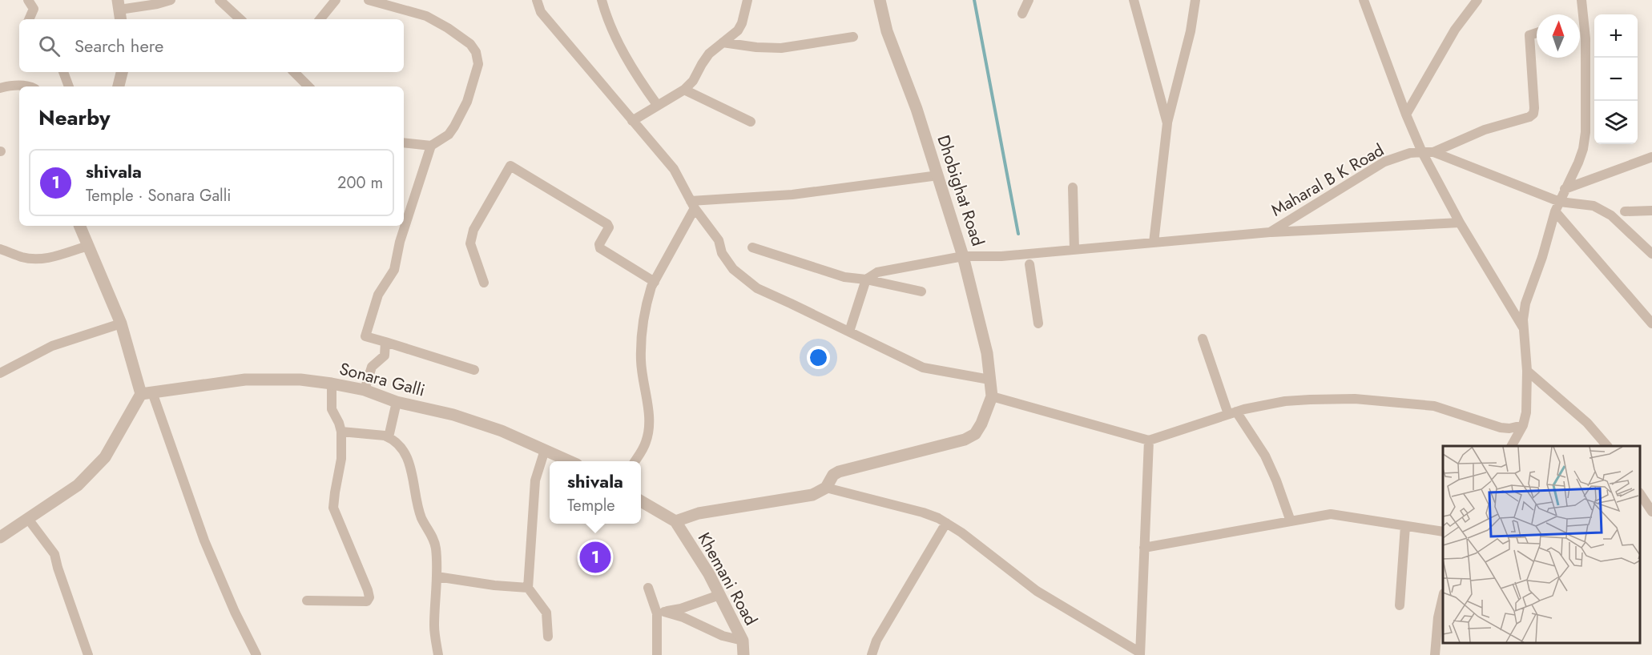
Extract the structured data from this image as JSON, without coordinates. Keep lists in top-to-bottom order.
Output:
{
  "streets": {
    "street": [
      "Maharal B K Road",
      "Dhobighat Road",
      "Sonara Galli",
      "Khemani Road"
    ]
  },
  "crossings": [
    ["Maharal B K Road", "Dhobighat Road"]
  ],
  "north": "top",
  "page": {
    "map_buttons": ["+", "−"],
    "search": "Search here",
    "heading": "Nearby",
    "list": [
      {
        "mark": "1",
        "name": "shivala",
        "note": "Temple · Sonara Galli",
        "value": "200 m"
      }
    ],
    "popup": ["shivala", "Temple"],
    "pins": "1"
  }
}
